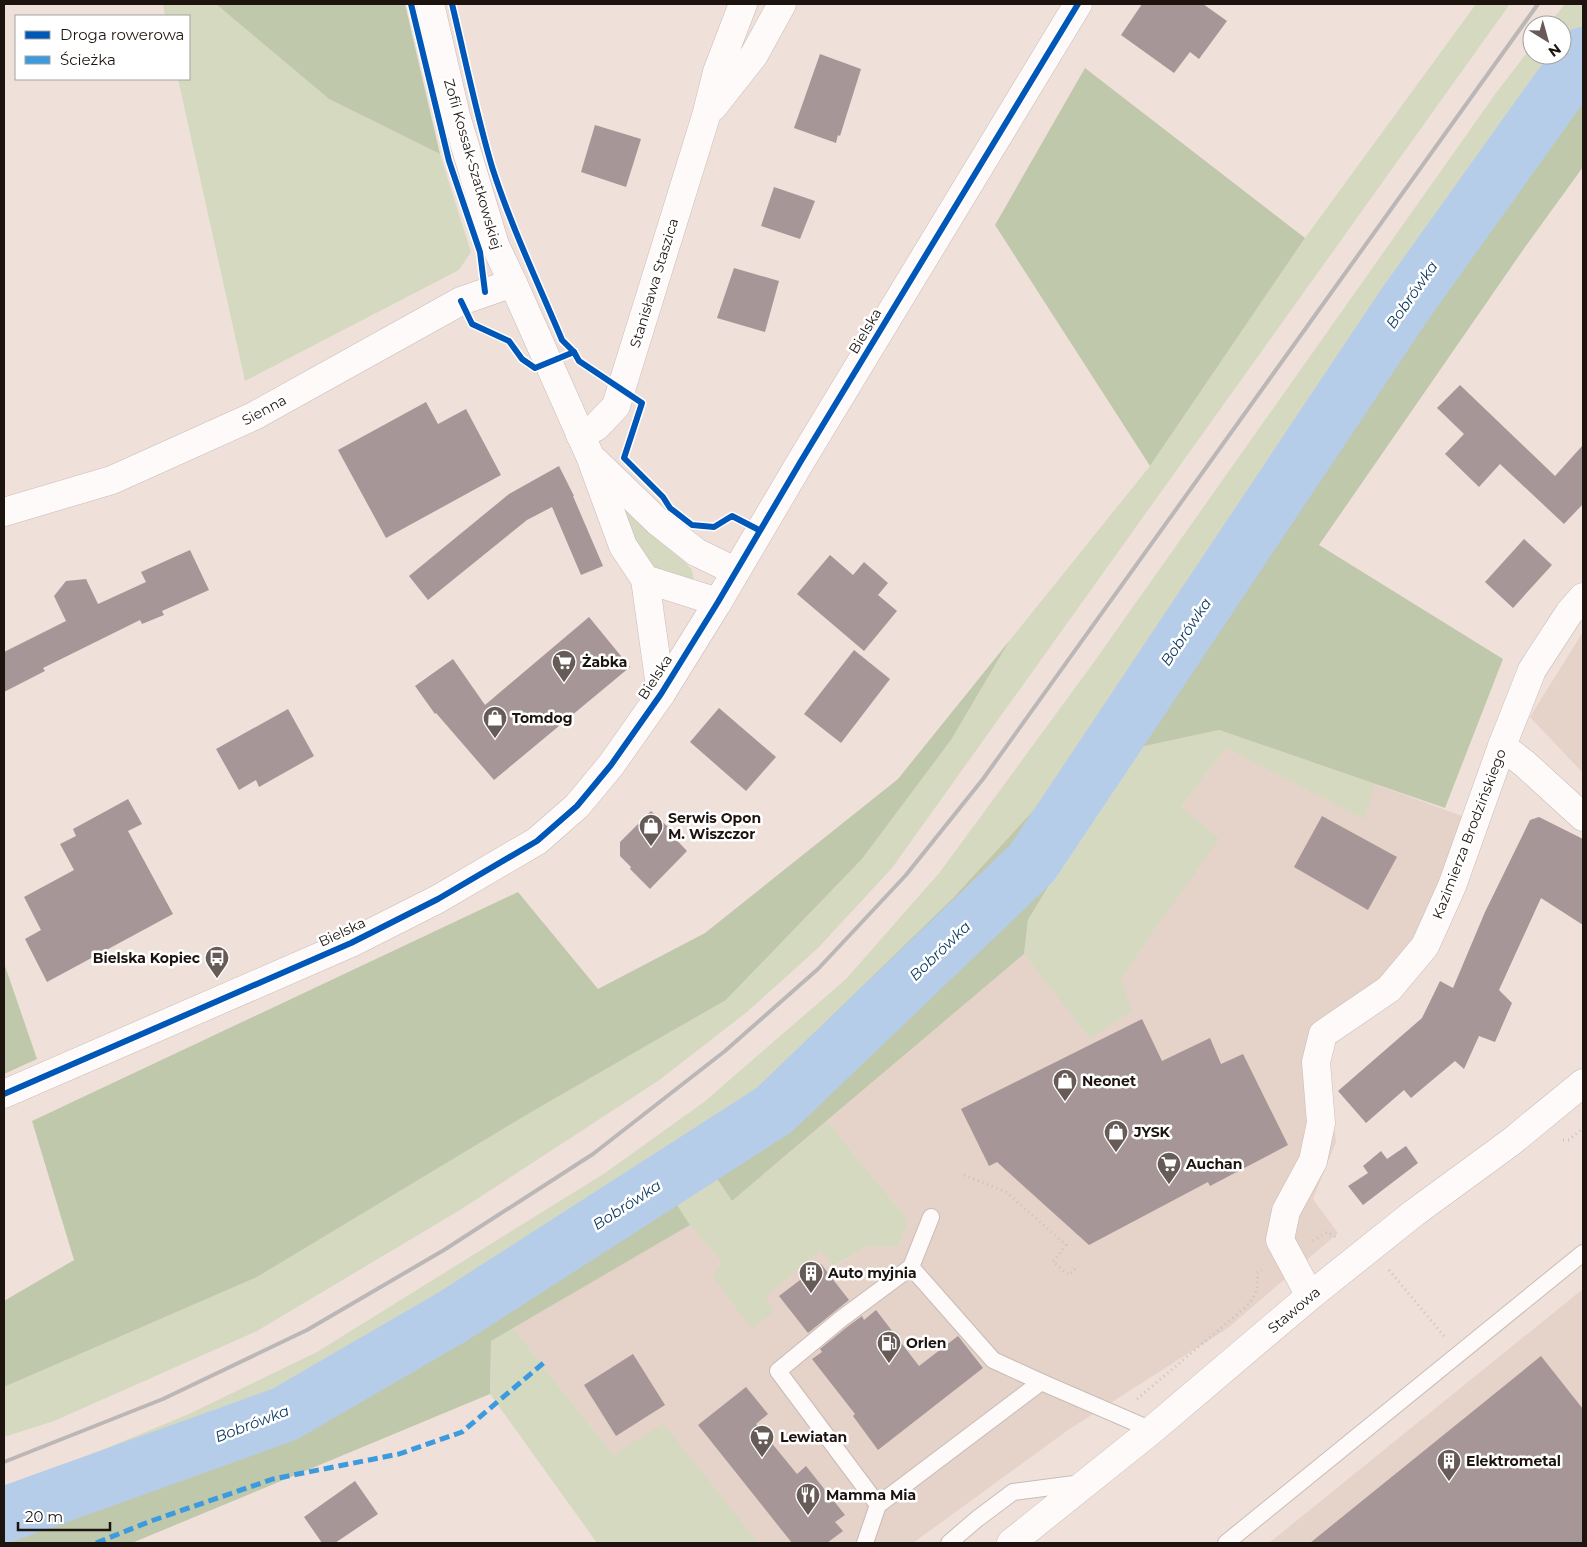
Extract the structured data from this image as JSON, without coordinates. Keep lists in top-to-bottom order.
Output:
{
  "streets": {
    "street": [
      "Zofii Kossak-Szatkowskiej",
      "Stanisława Staszica",
      "Bielska",
      "Sienna",
      "Kazimierza Brodzińskiego",
      "Stawowa"
    ]
  },
  "crossings": [
    ["Zofii Kossak-Szatkowskiej", "Stanisława Staszica"],
    ["Zofii Kossak-Szatkowskiej", "Sienna"],
    ["Kazimierza Brodzińskiego", "Stawowa"]
  ],
  "water": ["Bobrówka"],
  "places": {
    "supermarket": ["Żabka", "Auchan", "Lewiatan"],
    "shop": [
      "Tomdog",
      "Serwis Opon M. Wiszczor",
      "Neonet",
      "JYSK"
    ],
    "bus stop": ["Bielska Kopiec"],
    "building": ["Auto myjnia", "Elektrometal"],
    "fuel station": ["Orlen"],
    "restaurant": ["Mamma Mia"]
  },
  "legend": ["Droga rowerowa", "Ścieżka"],
  "scale_bar": "20 m",
  "north": "bottom right"
}
